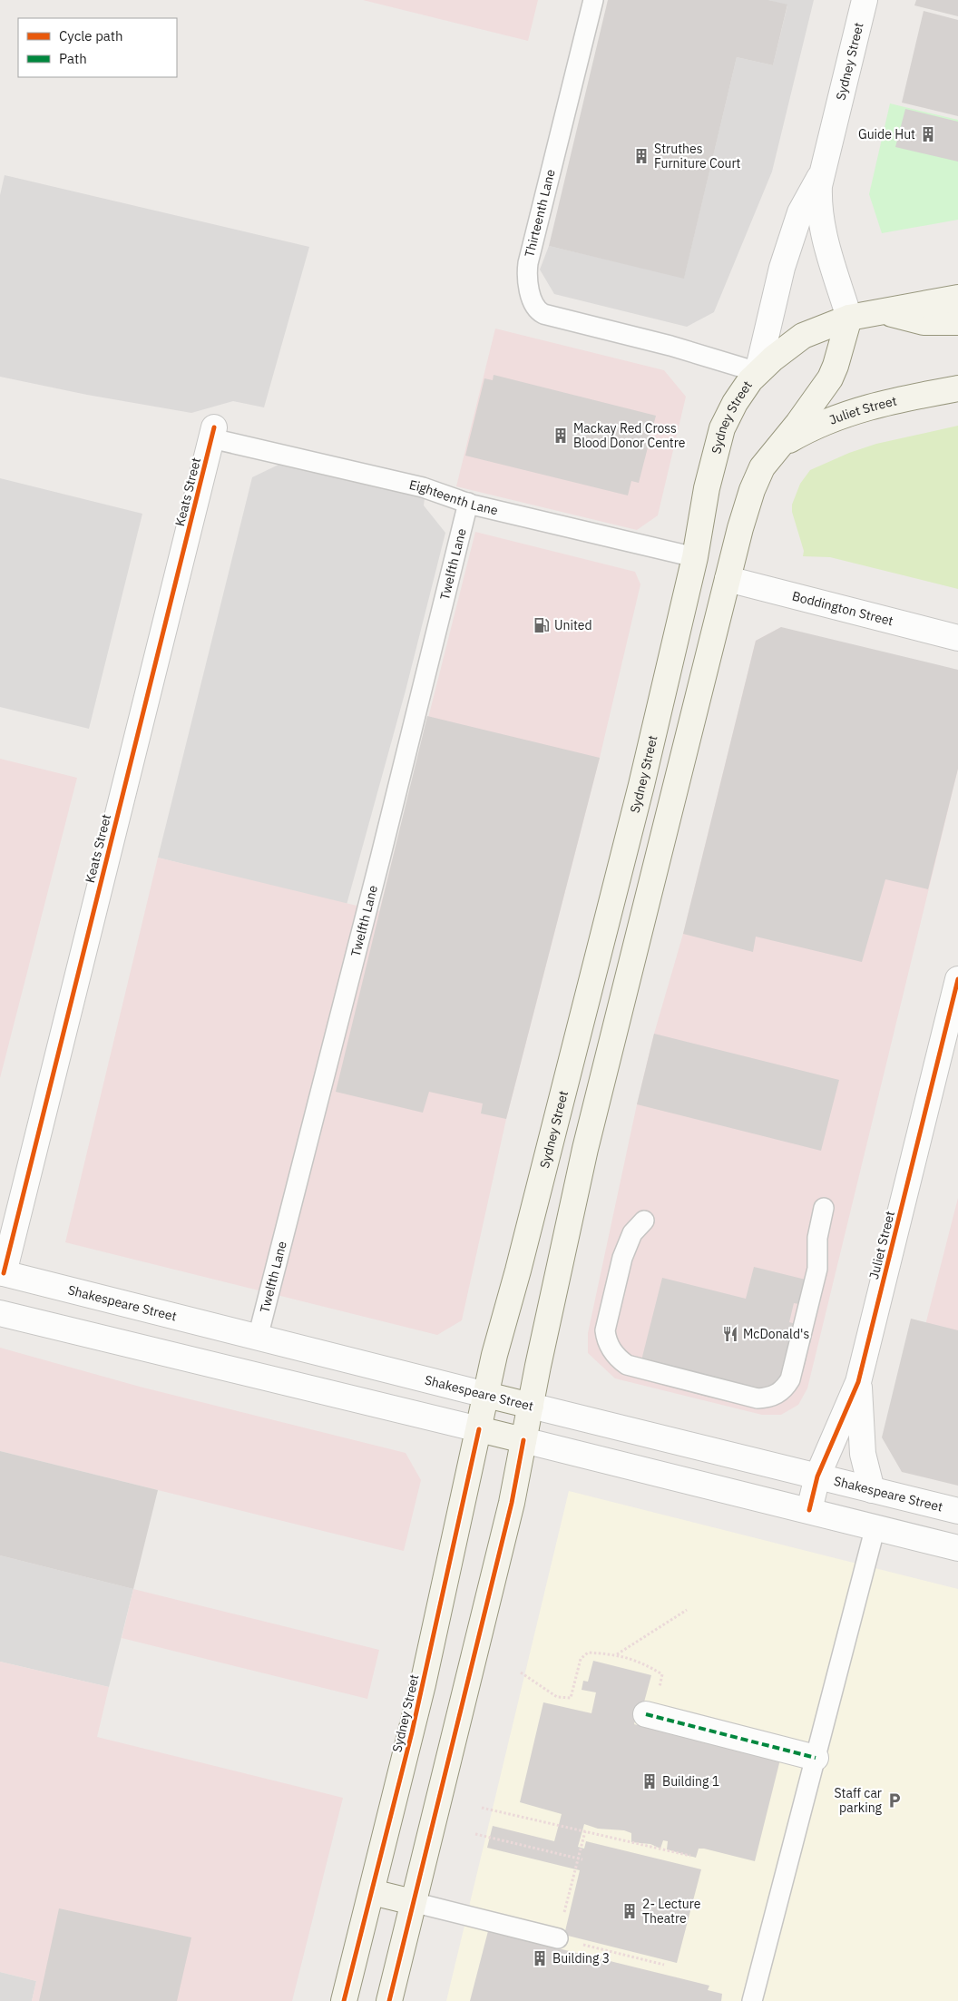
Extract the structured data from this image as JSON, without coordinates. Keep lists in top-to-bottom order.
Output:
{
  "streets": {
    "main road": ["Sydney Street", "Juliet Street", "Shakespeare Street"],
    "street": ["Keats Street", "Boddington Street"],
    "lane": ["Thirteenth Lane", "Eighteenth Lane", "Twelfth Lane"]
  },
  "crossings": [
    ["Sydney Street", "Thirteenth Lane"],
    ["Sydney Street", "Eighteenth Lane"],
    ["Sydney Street", "Shakespeare Street"],
    ["Juliet Street", "Shakespeare Street"],
    ["Keats Street", "Eighteenth Lane"],
    ["Keats Street", "Shakespeare Street"],
    ["Eighteenth Lane", "Twelfth Lane"],
    ["Twelfth Lane", "Shakespeare Street"]
  ],
  "places": {
    "building": [
      "Guide Hut",
      "Struthes Furniture Court",
      "Mackay Red Cross Blood Donor Centre",
      "Building 1",
      "2- Lecture Theatre",
      "Building 3"
    ],
    "fuel station": ["United"],
    "restaurant": ["McDonald's"],
    "parking": ["Staff car parking"]
  },
  "legend": ["Cycle path", "Path"]
}
